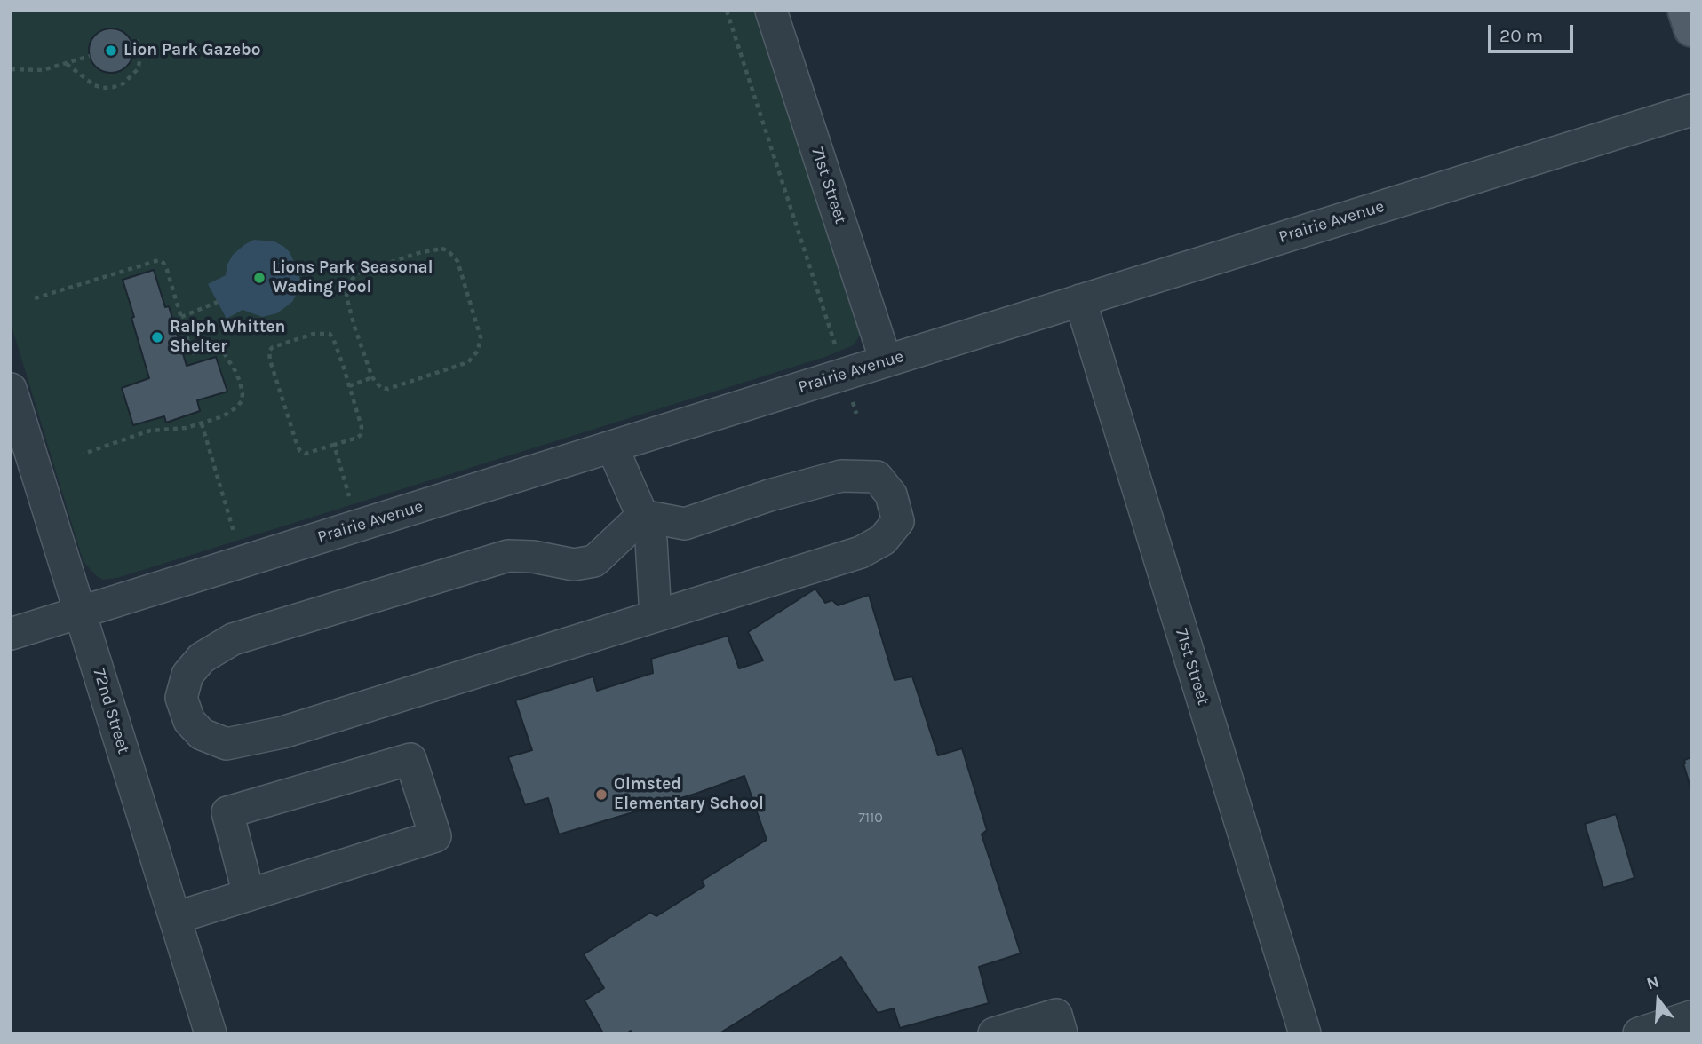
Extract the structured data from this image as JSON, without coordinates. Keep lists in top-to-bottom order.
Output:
{
  "streets": {
    "street": ["71st Street", "Prairie Avenue", "72nd Street"]
  },
  "crossings": [
    ["71st Street", "Prairie Avenue"],
    ["Prairie Avenue", "72nd Street"]
  ],
  "places": [
    "Lion Park Gazebo",
    "Lions Park Seasonal Wading Pool",
    "Ralph Whitten Shelter",
    "Olmsted Elementary School"
  ],
  "house_numbers": ["7110"],
  "scale_bar": "20 m",
  "north": "top"
}
